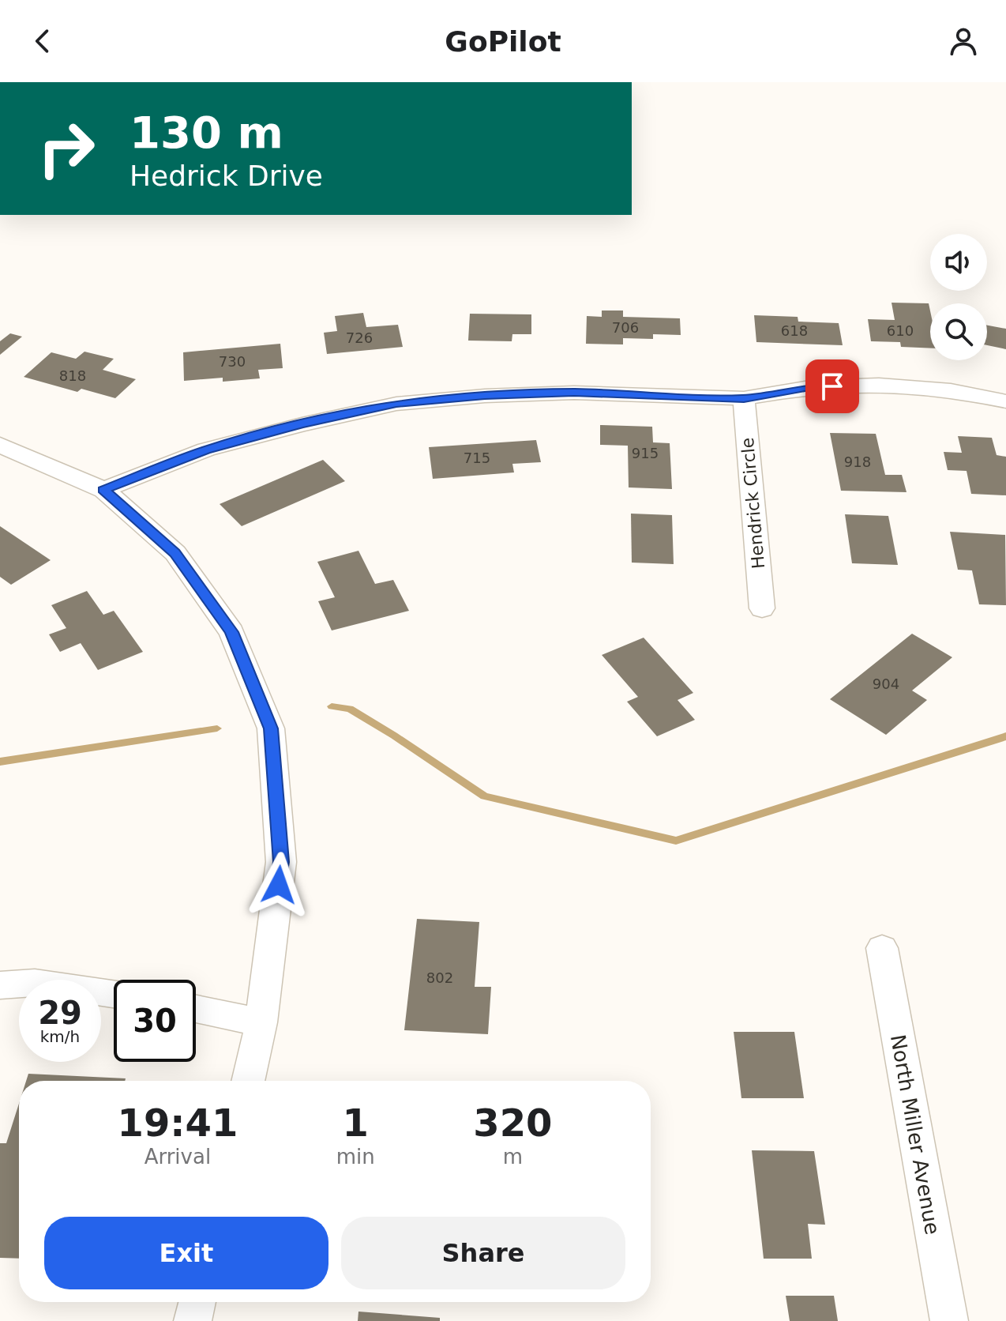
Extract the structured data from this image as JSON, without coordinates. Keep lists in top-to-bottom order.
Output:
{
  "streets": {
    "street": ["Hendrick Circle", "North Miller Avenue"]
  },
  "house_numbers": [
    "706",
    "618",
    "610",
    "726",
    "730",
    "818",
    "915",
    "715",
    "918",
    "904",
    "802"
  ],
  "page": {
    "header": "GoPilot",
    "turn": ["130 m", "Hedrick Drive"],
    "speed": "29 km/h",
    "limit": "30",
    "eta": [
      "19:41",
      "Arrival",
      "1",
      "min",
      "320",
      "m"
    ],
    "buttons": ["Exit", "Share"]
  }
}
